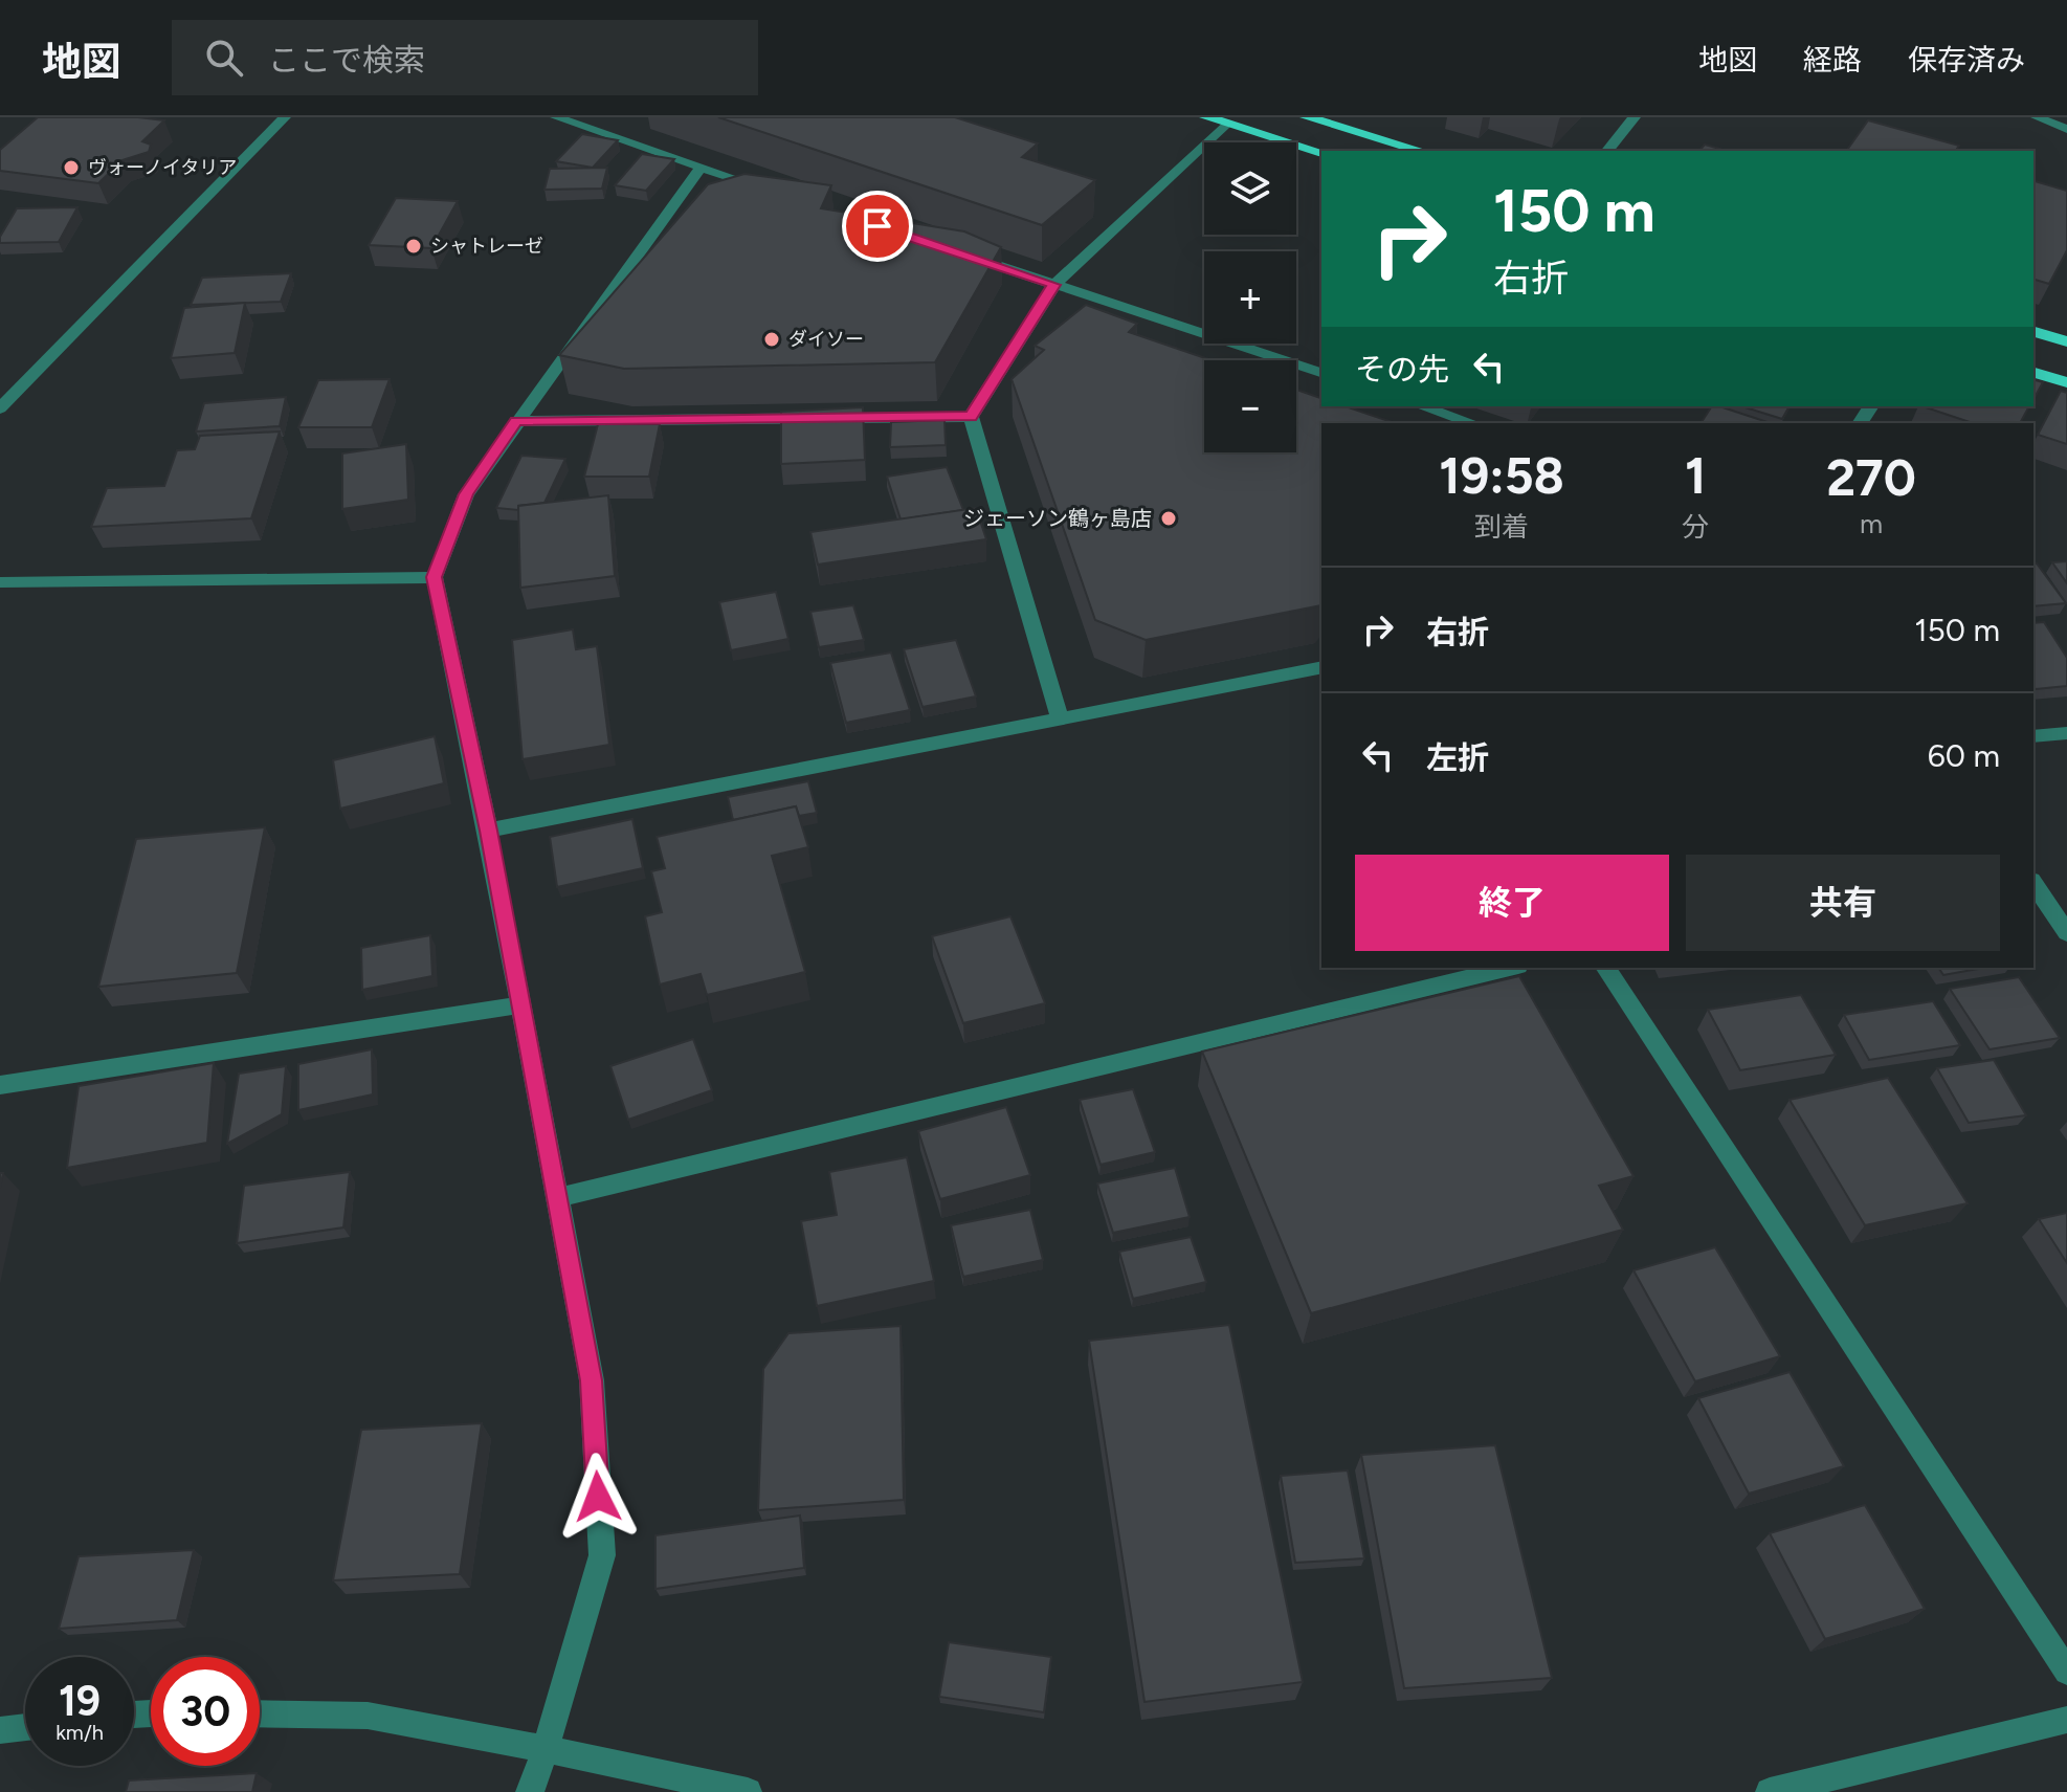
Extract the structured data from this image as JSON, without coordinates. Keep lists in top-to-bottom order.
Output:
{
  "places": [
    "ヴォーノイタリア",
    "シャトレーゼ",
    "ダイソー",
    "ジェーソン鶴ヶ島店"
  ],
  "page": {
    "header": "地図",
    "search": "ここで検索",
    "nav": ["地図", "経路", "保存済み"],
    "map_buttons": ["+", "−"],
    "turn": ["150 m", "右折"],
    "then": "その先",
    "eta": [
      "19:58",
      "到着",
      "1",
      "分",
      "270",
      "m"
    ],
    "list": [
      {
        "name": "右折",
        "value": "150 m"
      },
      {
        "name": "左折",
        "value": "60 m"
      }
    ],
    "buttons": ["終了", "共有"],
    "speed": "19 km/h",
    "limit": "30"
  }
}
